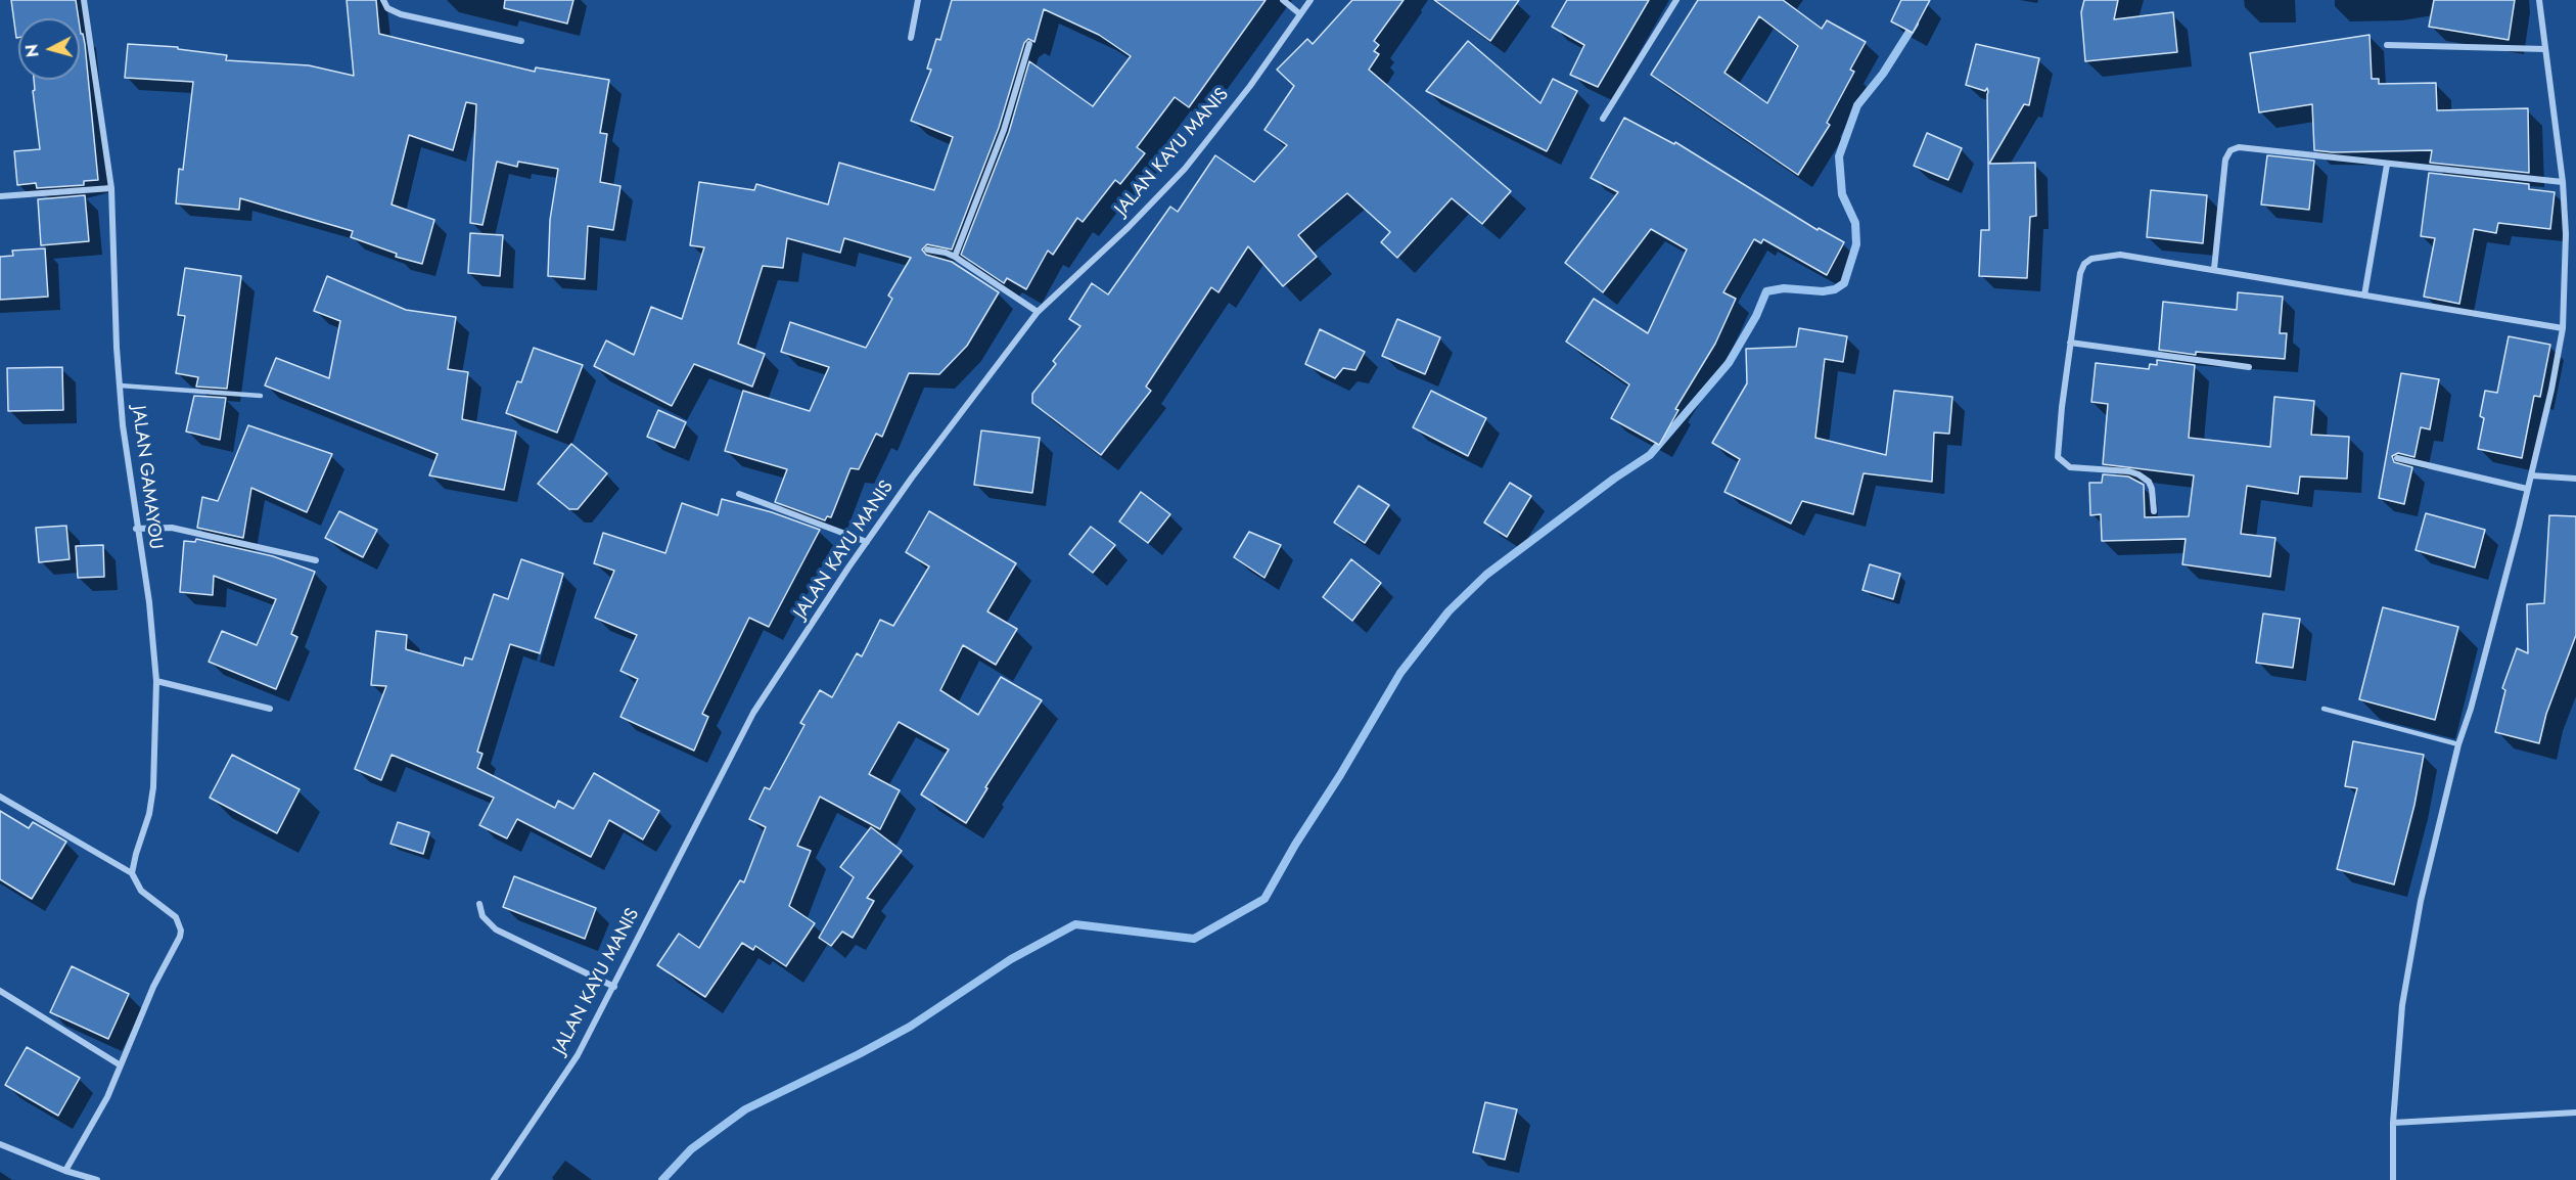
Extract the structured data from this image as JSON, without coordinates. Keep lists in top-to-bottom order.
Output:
{
  "streets": {
    "street": ["JALAN KAYU MANIS", "JALAN GAMAYOU"]
  },
  "north": "left"
}
